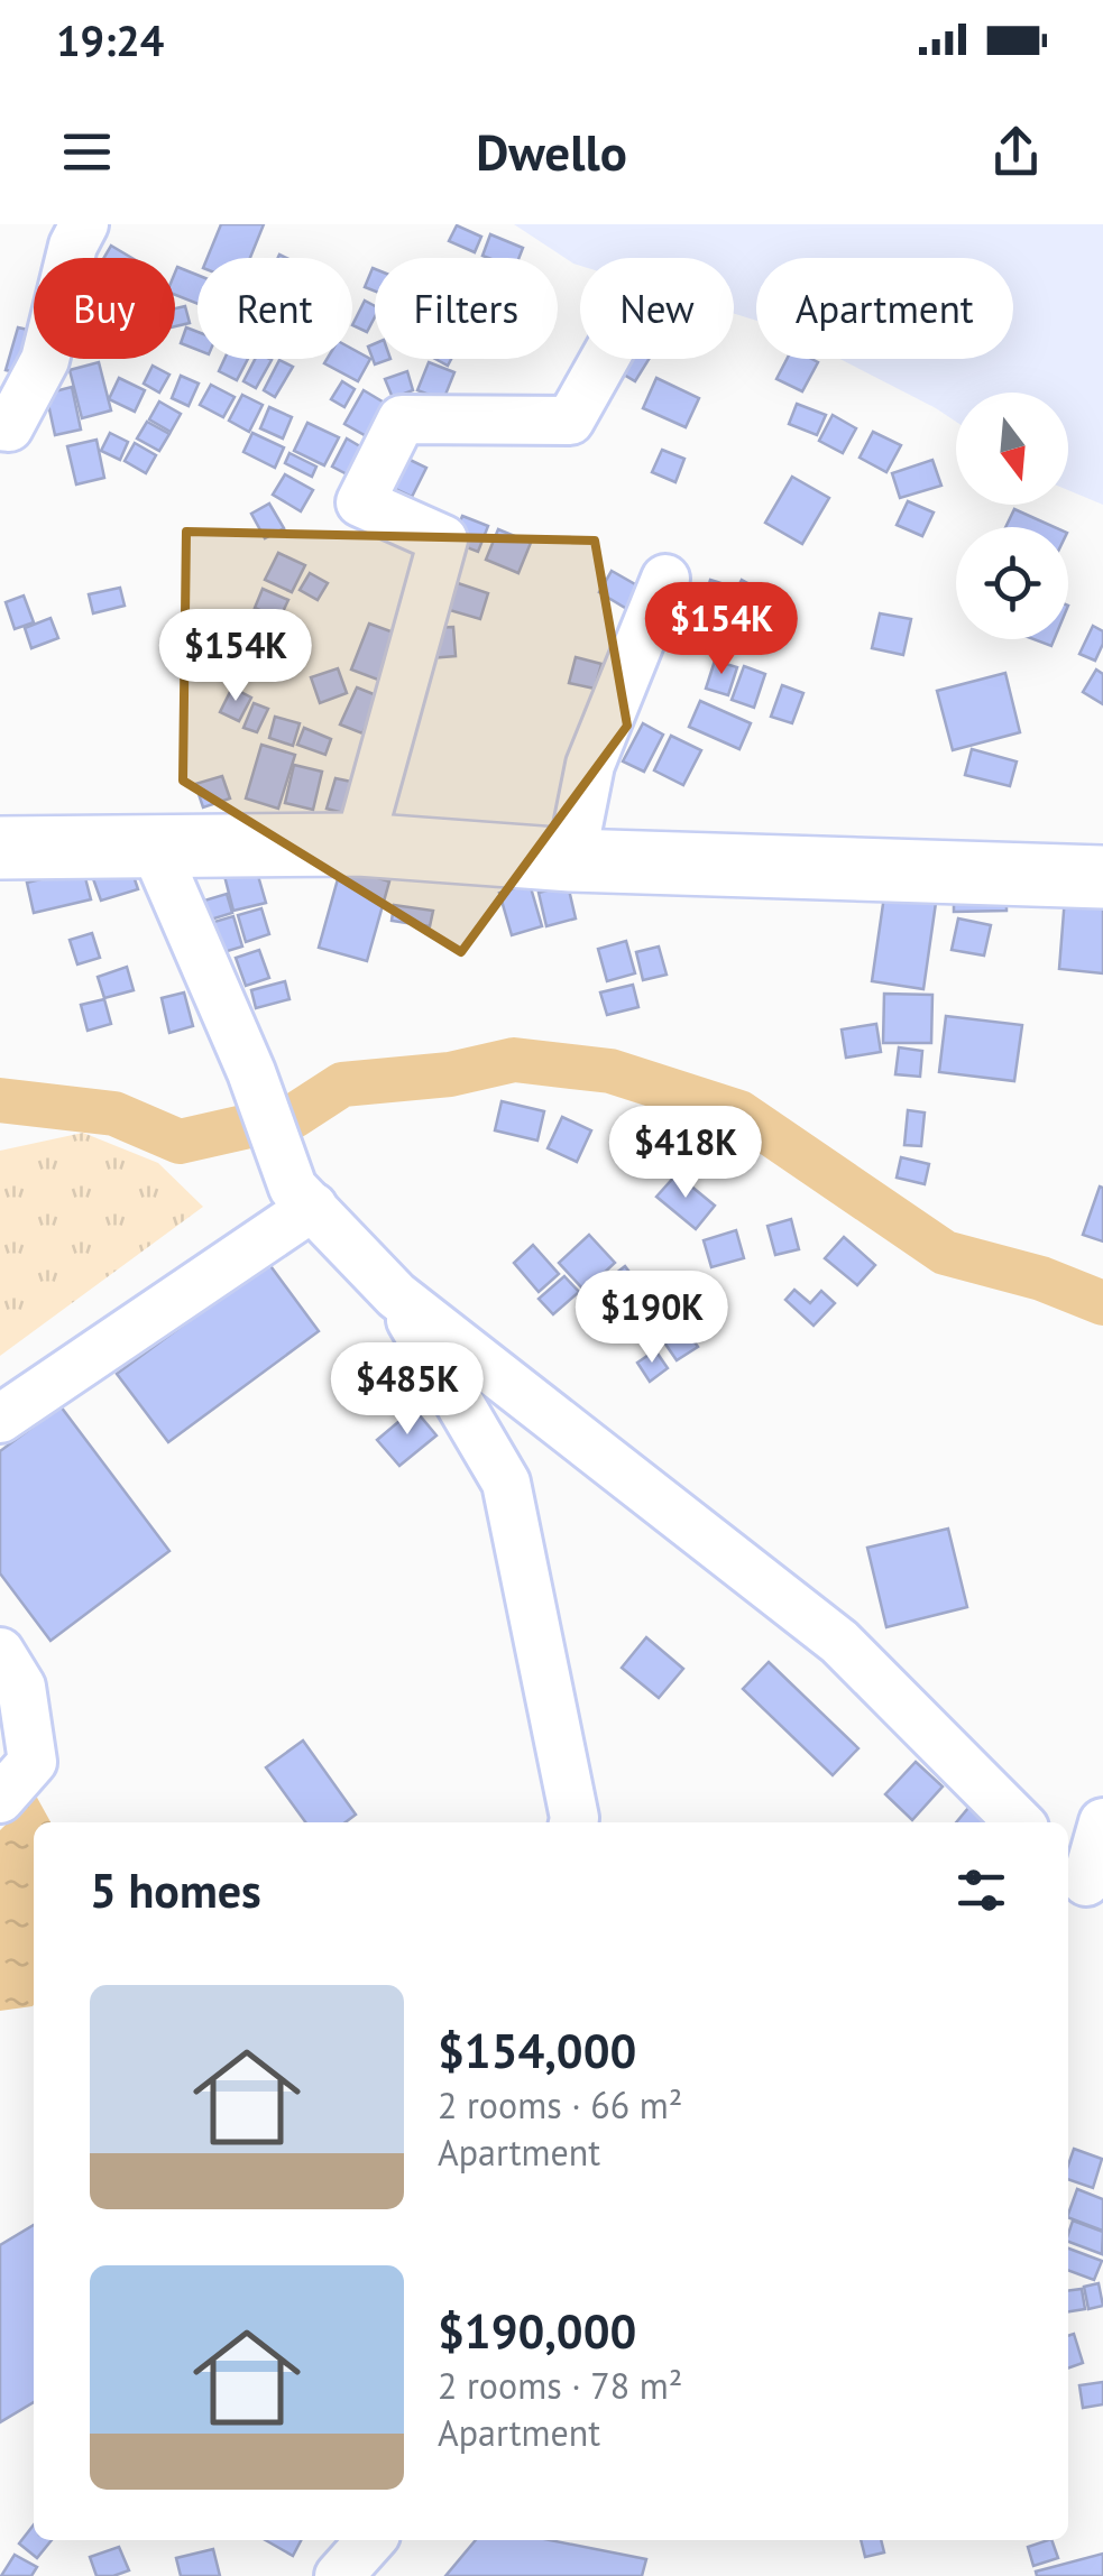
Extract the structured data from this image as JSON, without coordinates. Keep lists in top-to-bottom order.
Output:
{
  "north": "bottom",
  "page": {
    "status": "19:24",
    "header": "Dwello",
    "chip": [
      "Buy",
      "Rent",
      "Filters",
      "New",
      "Apartment"
    ],
    "price": [
      "$154K",
      "$154K",
      "$418K",
      "$190K",
      "$485K"
    ],
    "heading": "5 homes",
    "list": [
      {
        "name": "$154,000",
        "note": "2 rooms · 66 m² · Apartment"
      },
      {
        "name": "$190,000",
        "note": "2 rooms · 78 m² · Apartment"
      }
    ]
  }
}
